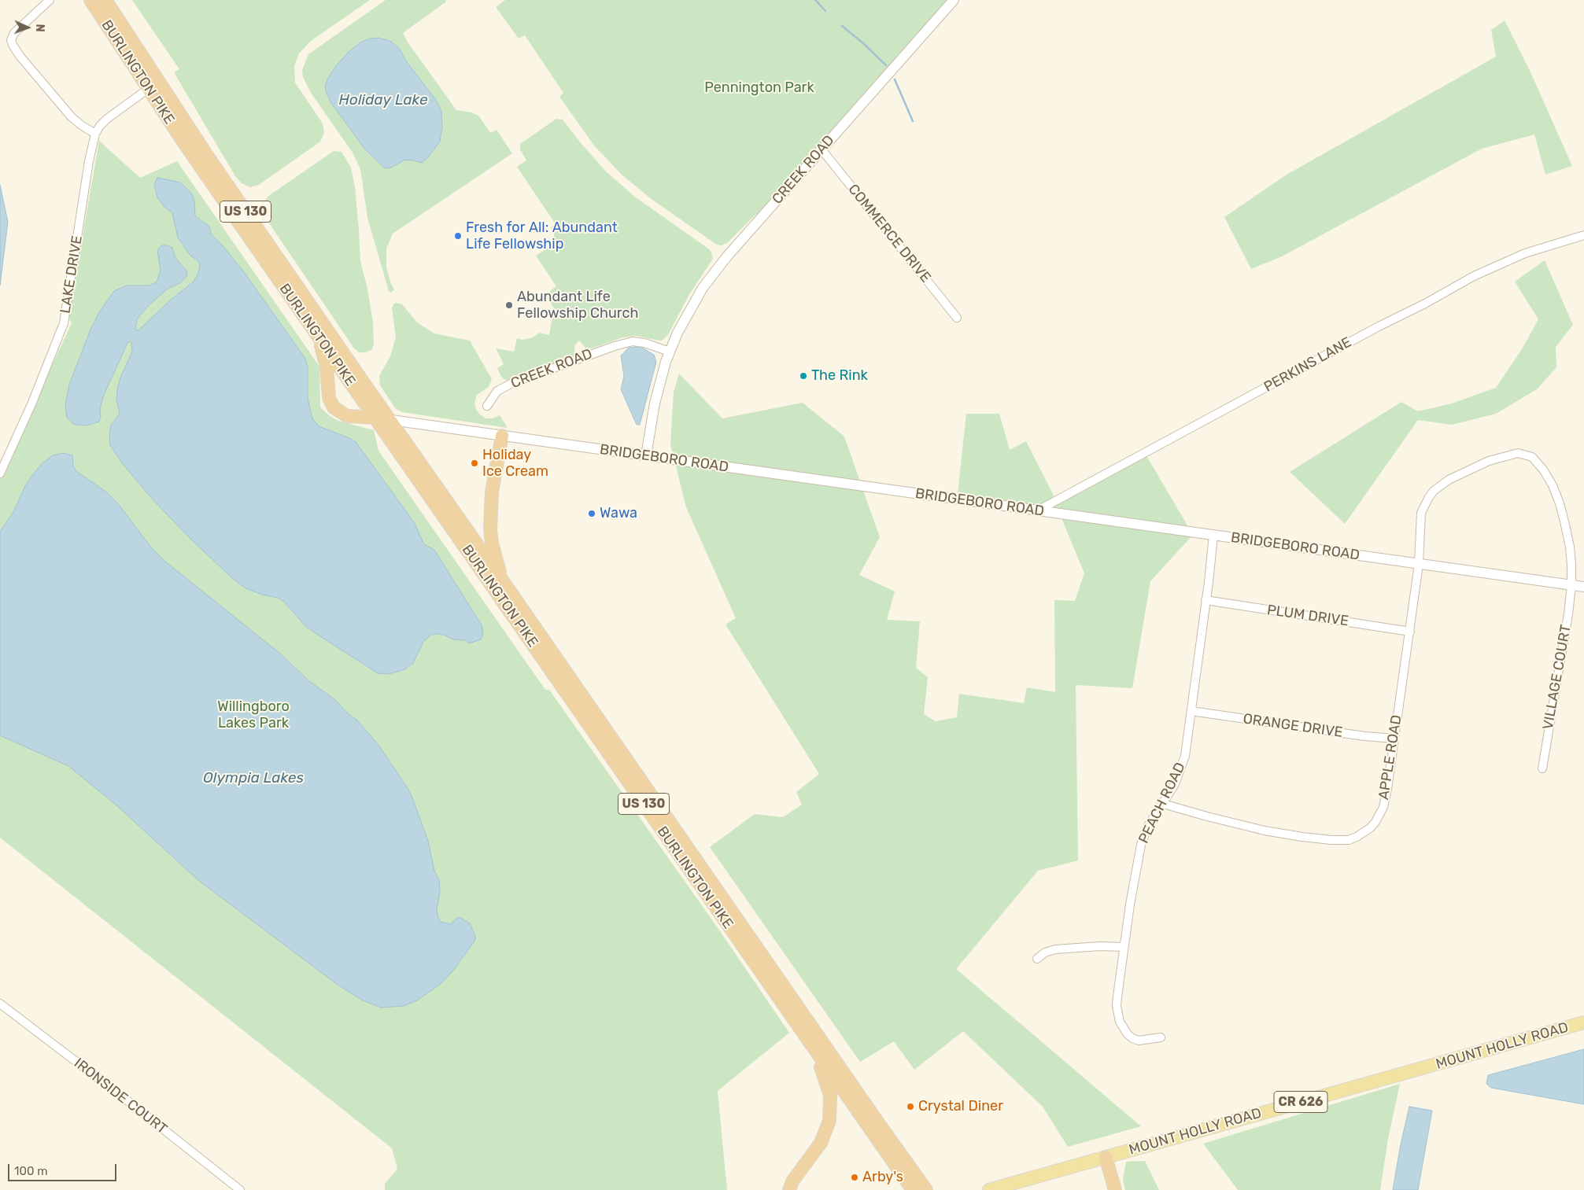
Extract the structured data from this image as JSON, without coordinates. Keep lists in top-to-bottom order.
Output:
{
  "streets": {
    "highway": ["BURLINGTON PIKE", "US 130"],
    "main road": ["MOUNT HOLLY ROAD", "CR 626"],
    "street": [
      "CREEK ROAD",
      "COMMERCE DRIVE",
      "LAKE DRIVE",
      "PERKINS LANE",
      "BRIDGEBORO ROAD",
      "PLUM DRIVE",
      "VILLAGE COURT",
      "ORANGE DRIVE",
      "APPLE ROAD",
      "PEACH ROAD",
      "IRONSIDE COURT"
    ]
  },
  "crossings": [
    ["BURLINGTON PIKE", "LAKE DRIVE"],
    ["BURLINGTON PIKE", "BRIDGEBORO ROAD"],
    ["CREEK ROAD", "COMMERCE DRIVE"],
    ["CREEK ROAD", "BRIDGEBORO ROAD"],
    ["PERKINS LANE", "BRIDGEBORO ROAD"],
    ["BRIDGEBORO ROAD", "VILLAGE COURT"],
    ["BRIDGEBORO ROAD", "APPLE ROAD"],
    ["BRIDGEBORO ROAD", "PEACH ROAD"],
    ["PLUM DRIVE", "APPLE ROAD"],
    ["PLUM DRIVE", "PEACH ROAD"],
    ["VILLAGE COURT", "APPLE ROAD"],
    ["ORANGE DRIVE", "APPLE ROAD"],
    ["ORANGE DRIVE", "PEACH ROAD"],
    ["APPLE ROAD", "PEACH ROAD"]
  ],
  "water": ["Holiday Lake", "Olympia Lakes"],
  "parks": ["Pennington Park", "Willingboro Lakes Park"],
  "places": [
    "Fresh for All: Abundant Life Fellowship",
    "Abundant Life Fellowship Church",
    "The Rink",
    "Holiday Ice Cream",
    "Wawa",
    "Crystal Diner",
    "Arby's"
  ],
  "scale_bar": "100 m",
  "north": "right"
}
